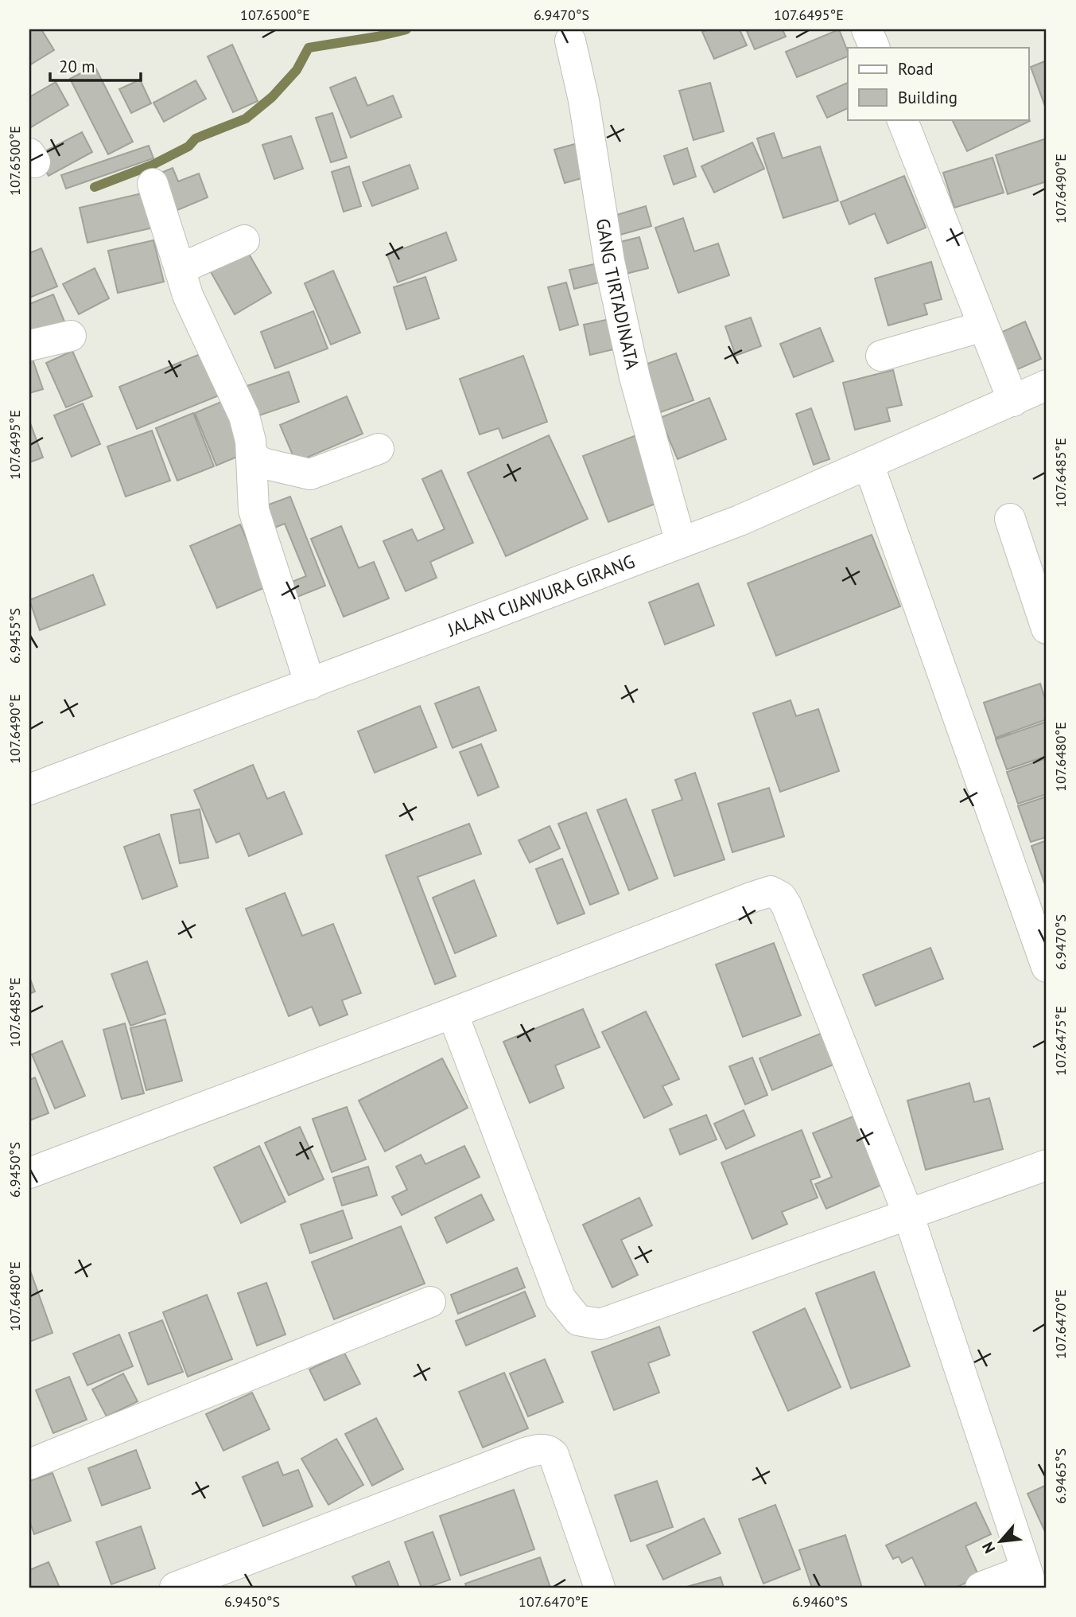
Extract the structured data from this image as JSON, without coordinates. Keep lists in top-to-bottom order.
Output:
{
  "streets": {
    "street": ["GANG TIRTADINATA", "JALAN CIJAWURA GIRANG"]
  },
  "crossings": [
    ["GANG TIRTADINATA", "JALAN CIJAWURA GIRANG"]
  ],
  "legend": ["Road", "Building"],
  "scale_bar": "20 m",
  "north": "bottom left",
  "coordinates": [
    "107.6500°E",
    "6.9470°S",
    "107.6495°E",
    "107.6490°E",
    "107.6485°E",
    "6.9455°S",
    "107.6480°E",
    "107.6475°E",
    "6.9450°S",
    "107.6470°E",
    "6.9465°S",
    "6.9460°S"
  ]
}
